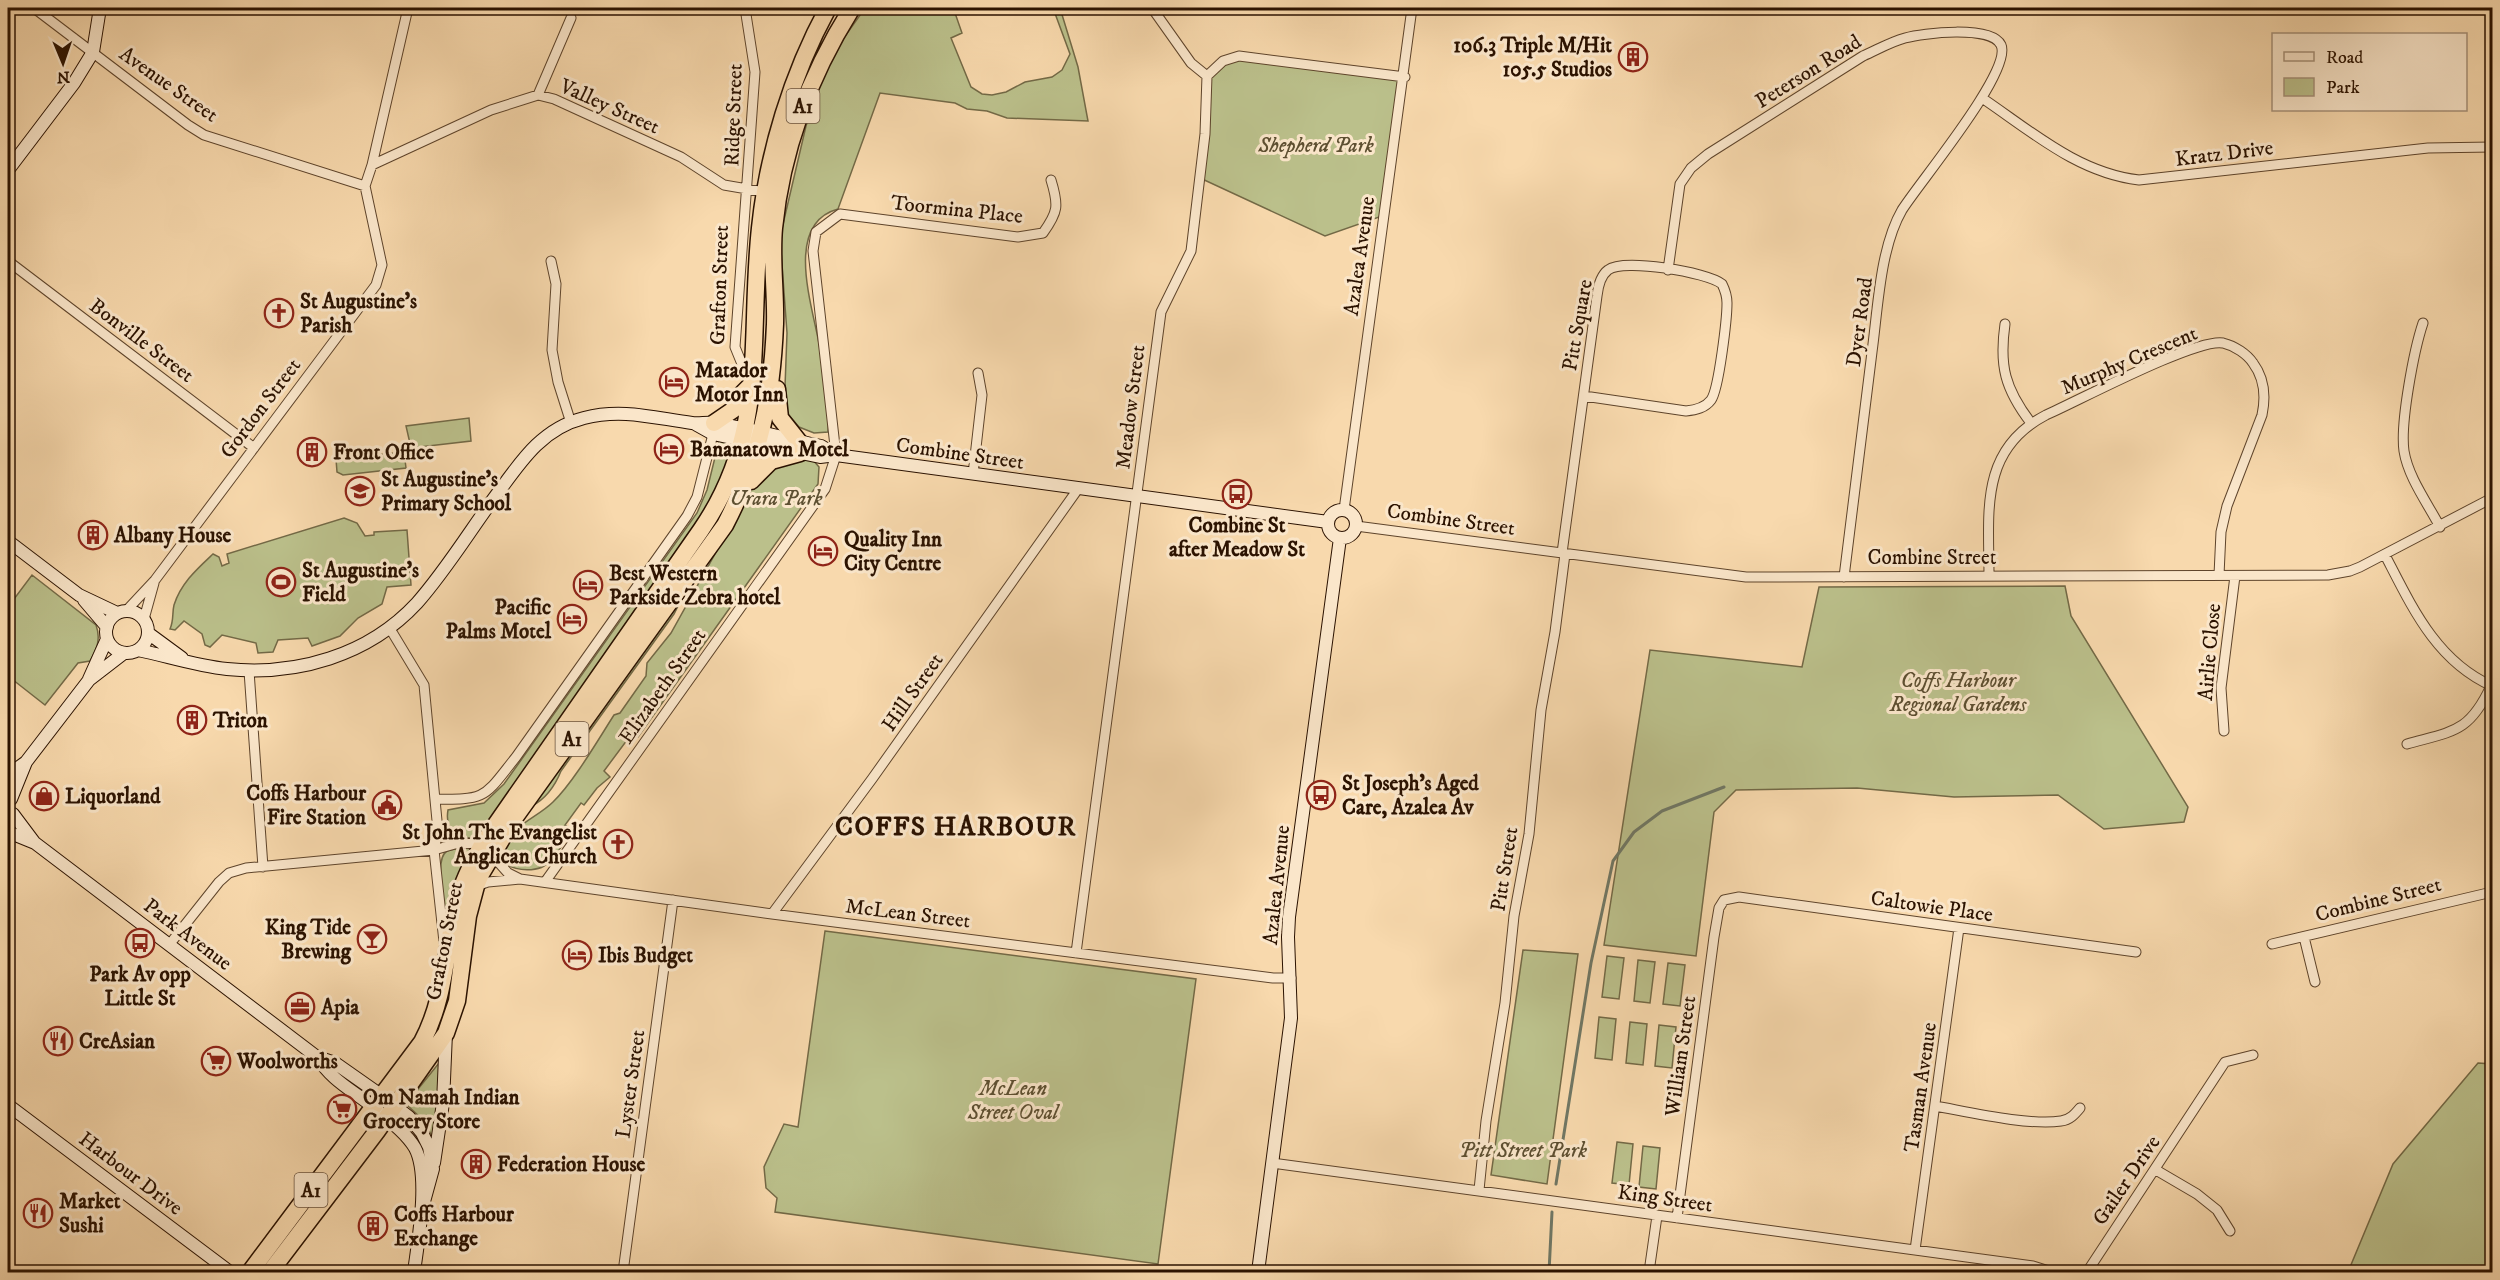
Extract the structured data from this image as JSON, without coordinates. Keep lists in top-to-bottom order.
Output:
{
  "streets": {
    "highway": ["A1", "Grafton Street"],
    "street": [
      "Peterson Road",
      "Avenue Street",
      "Valley Street",
      "Ridge Street",
      "Kratz Drive",
      "Toormina Place",
      "Azalea Avenue",
      "Dyer Road",
      "Pitt Square",
      "Bonville Street",
      "Murphy Crescent",
      "Meadow Street",
      "Gordon Street",
      "Combine Street",
      "Airlie Close",
      "Elizabeth Street",
      "Hill Street",
      "Pitt Street",
      "Caltowie Place",
      "McLean Street",
      "Park Avenue",
      "William Street",
      "Lyster Street",
      "Tasman Avenue",
      "Harbour Drive",
      "Gailer Drive",
      "King Street"
    ]
  },
  "crossings": [
    ["Peterson Road", "Kratz Drive"],
    ["Peterson Road", "Dyer Road"],
    ["Peterson Road", "Pitt Square"],
    ["Avenue Street", "Gordon Street"],
    ["Valley Street", "A1"],
    ["Valley Street", "Ridge Street"],
    ["Valley Street", "Grafton Street"],
    ["A1", "Grafton Street"],
    ["Ridge Street", "Grafton Street"],
    ["Kratz Drive", "Dyer Road"],
    ["Toormina Place", "Elizabeth Street"],
    ["Azalea Avenue", "Combine Street"],
    ["Azalea Avenue", "McLean Street"],
    ["Azalea Avenue", "King Street"],
    ["Grafton Street", "Combine Street"],
    ["Grafton Street", "McLean Street"],
    ["Grafton Street", "Park Avenue"],
    ["Dyer Road", "Combine Street"],
    ["Pitt Square", "Combine Street"],
    ["Pitt Square", "Pitt Street"],
    ["Bonville Street", "Gordon Street"],
    ["Murphy Crescent", "Combine Street"],
    ["Meadow Street", "Combine Street"],
    ["Meadow Street", "McLean Street"],
    ["Gordon Street", "Combine Street"],
    ["Combine Street", "Airlie Close"],
    ["Combine Street", "Elizabeth Street"],
    ["Combine Street", "Hill Street"],
    ["Combine Street", "Pitt Street"],
    ["Elizabeth Street", "McLean Street"],
    ["Hill Street", "McLean Street"],
    ["Pitt Street", "King Street"],
    ["Caltowie Place", "William Street"],
    ["Caltowie Place", "Tasman Avenue"],
    ["McLean Street", "Lyster Street"],
    ["William Street", "King Street"],
    ["Tasman Avenue", "King Street"]
  ],
  "districts": ["COFFS HARBOUR"],
  "parks": [
    "Shepherd Park",
    "Urara Park",
    "Coffs Harbour Regional Gardens",
    "McLean Street Oval",
    "Pitt Street Park"
  ],
  "places": {
    "building": [
      "106.3 Triple M/Hit 105.5 Studios",
      "Front Office",
      "Albany House",
      "Triton",
      "Federation House",
      "Coffs Harbour Exchange"
    ],
    "church": ["St Augustine's Parish", "St John The Evangelist Anglican Church"],
    "hotel": [
      "Matador Motor Inn",
      "Bananatown Motel",
      "Quality Inn City Centre",
      "Best Western Parkside Zebra hotel",
      "Pacific Palms Motel",
      "Ibis Budget"
    ],
    "school or university": ["St Augustine's Primary School"],
    "bus stop": ["Combine St after Meadow St", "St Joseph's Aged Care, Azalea Av", "Park Av opp Little St"],
    "sports": ["St Augustine's Field"],
    "shop": ["Liquorland"],
    "public building": ["Coffs Harbour Fire Station"],
    "bar": ["King Tide Brewing"],
    "office": ["Apia"],
    "restaurant": ["CreAsian", "Market Sushi"],
    "supermarket": ["Woolworths", "Om Namah Indian Grocery Store"]
  },
  "legend": ["Road", "Park"],
  "north": "bottom"
}
